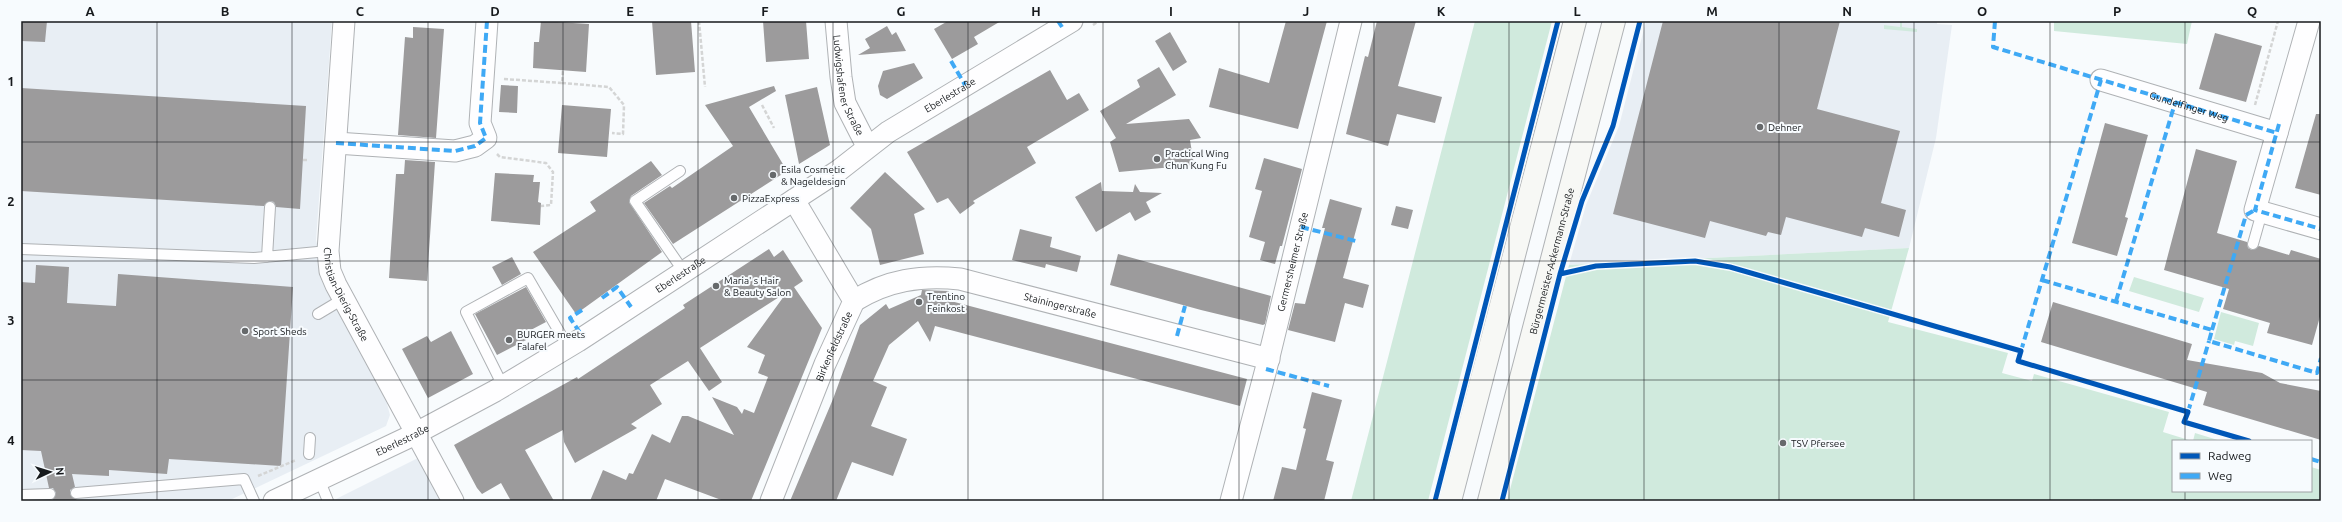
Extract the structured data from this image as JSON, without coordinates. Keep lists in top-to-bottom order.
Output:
{
  "streets": {
    "main road": ["Bürgermeister-Ackermann-Straße"],
    "street": [
      "Ludwigshafener Straße",
      "Eberlestraße",
      "Gundelfinger Weg",
      "Germersheimer Straße",
      "Christian-Dierig-Straße",
      "Stainingerstraße",
      "Birkenfeldstraße"
    ]
  },
  "crossings": [
    ["Ludwigshafener Straße", "Eberlestraße"],
    ["Eberlestraße", "Christian-Dierig-Straße"],
    ["Eberlestraße", "Birkenfeldstraße"],
    ["Germersheimer Straße", "Stainingerstraße"],
    ["Stainingerstraße", "Birkenfeldstraße"]
  ],
  "places": [
    "Dehner",
    "Practical Wing Chun Kung Fu",
    "Esila Cosmetic & Nageldesign",
    "PizzaExpress",
    "Maria' s Hair & Beauty Salon",
    "Trentino Feinkost",
    "Sport Sheds",
    "BURGER meets Falafel",
    "TSV Pfersee"
  ],
  "legend": ["Radweg", "Weg"],
  "north": "right",
  "grid": {
    "columns": [
      "A",
      "B",
      "C",
      "D",
      "E",
      "F",
      "G",
      "H",
      "I",
      "J",
      "K",
      "L",
      "M",
      "N",
      "O",
      "P",
      "Q"
    ],
    "rows": [
      "1",
      "2",
      "3",
      "4"
    ]
  }
}
